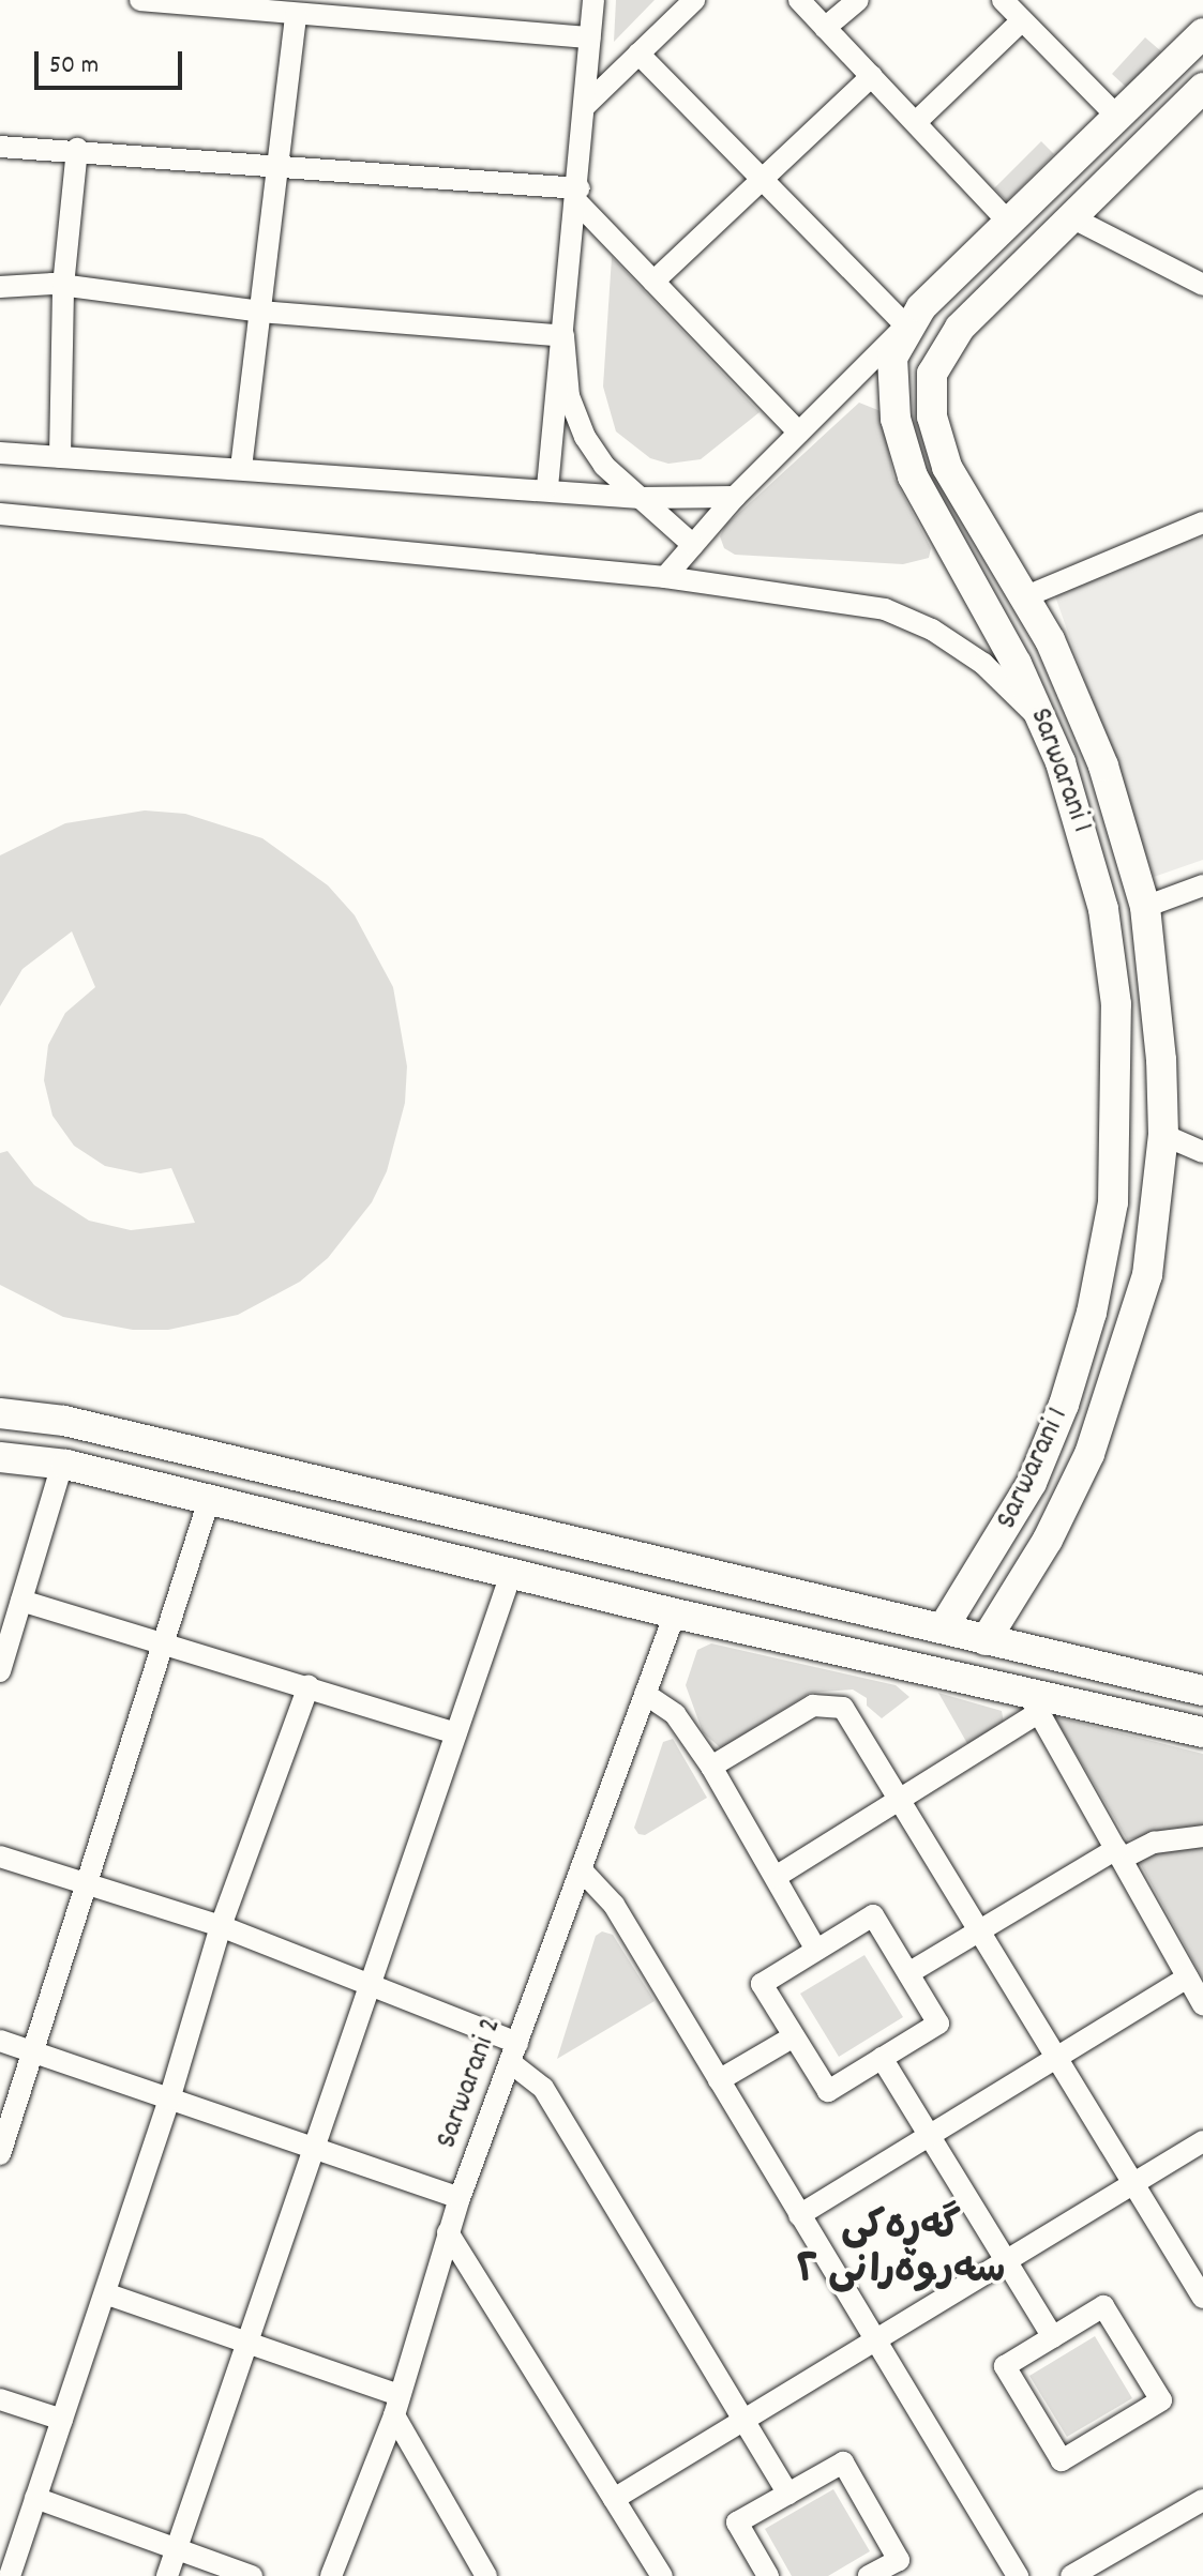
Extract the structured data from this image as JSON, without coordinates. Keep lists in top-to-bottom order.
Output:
{
  "streets": {
    "main road": ["Sarwarani 1"],
    "street": ["Sarwarani 2"]
  },
  "districts": ["گەڕەکی سەروەرانی ٢"],
  "scale_bar": "50 m"
}
